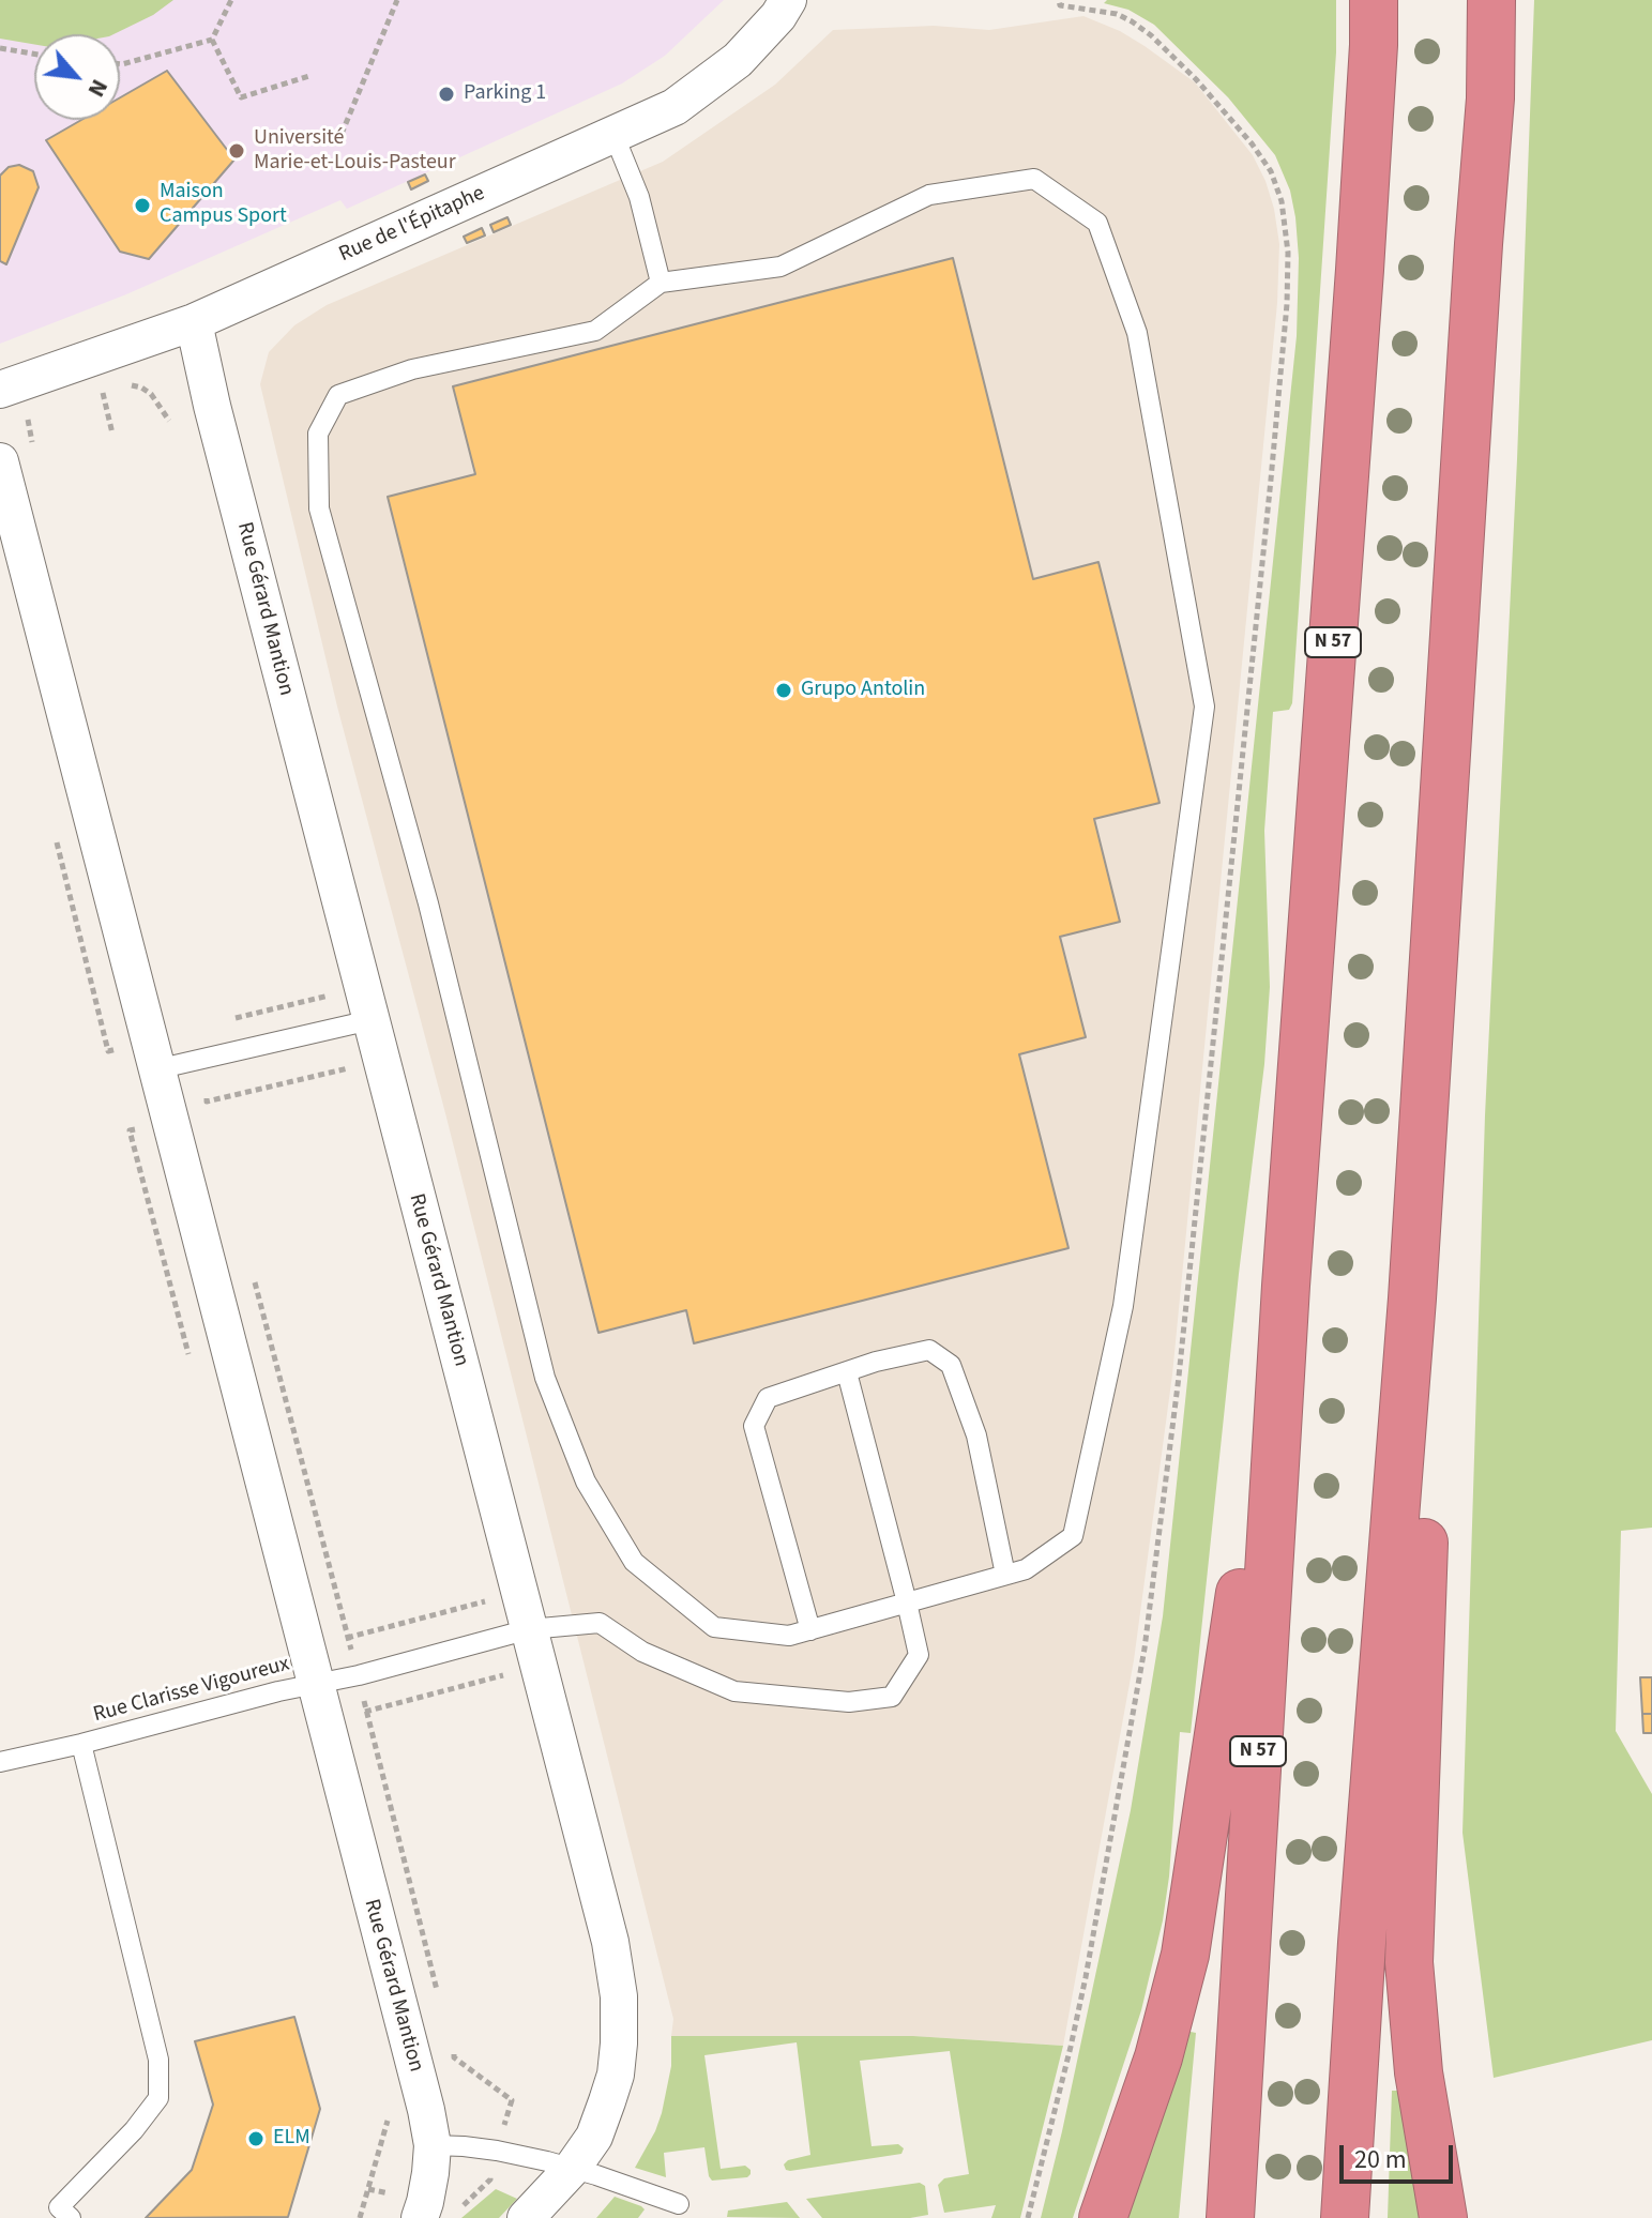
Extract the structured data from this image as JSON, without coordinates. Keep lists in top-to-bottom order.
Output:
{
  "streets": {
    "highway": ["N 57"],
    "street": ["Rue de l'Épitaphe", "Rue Gérard Mantion"],
    "lane": ["Rue Clarisse Vigoureux"]
  },
  "crossings": [
    ["Rue de l'Épitaphe", "Rue Gérard Mantion"],
    ["Rue Gérard Mantion", "Rue Clarisse Vigoureux"]
  ],
  "places": [
    "Parking 1",
    "Université Marie-et-Louis-Pasteur",
    "Maison Campus Sport",
    "Grupo Antolin",
    "ELM"
  ],
  "scale_bar": "20 m",
  "north": "bottom right"
}
